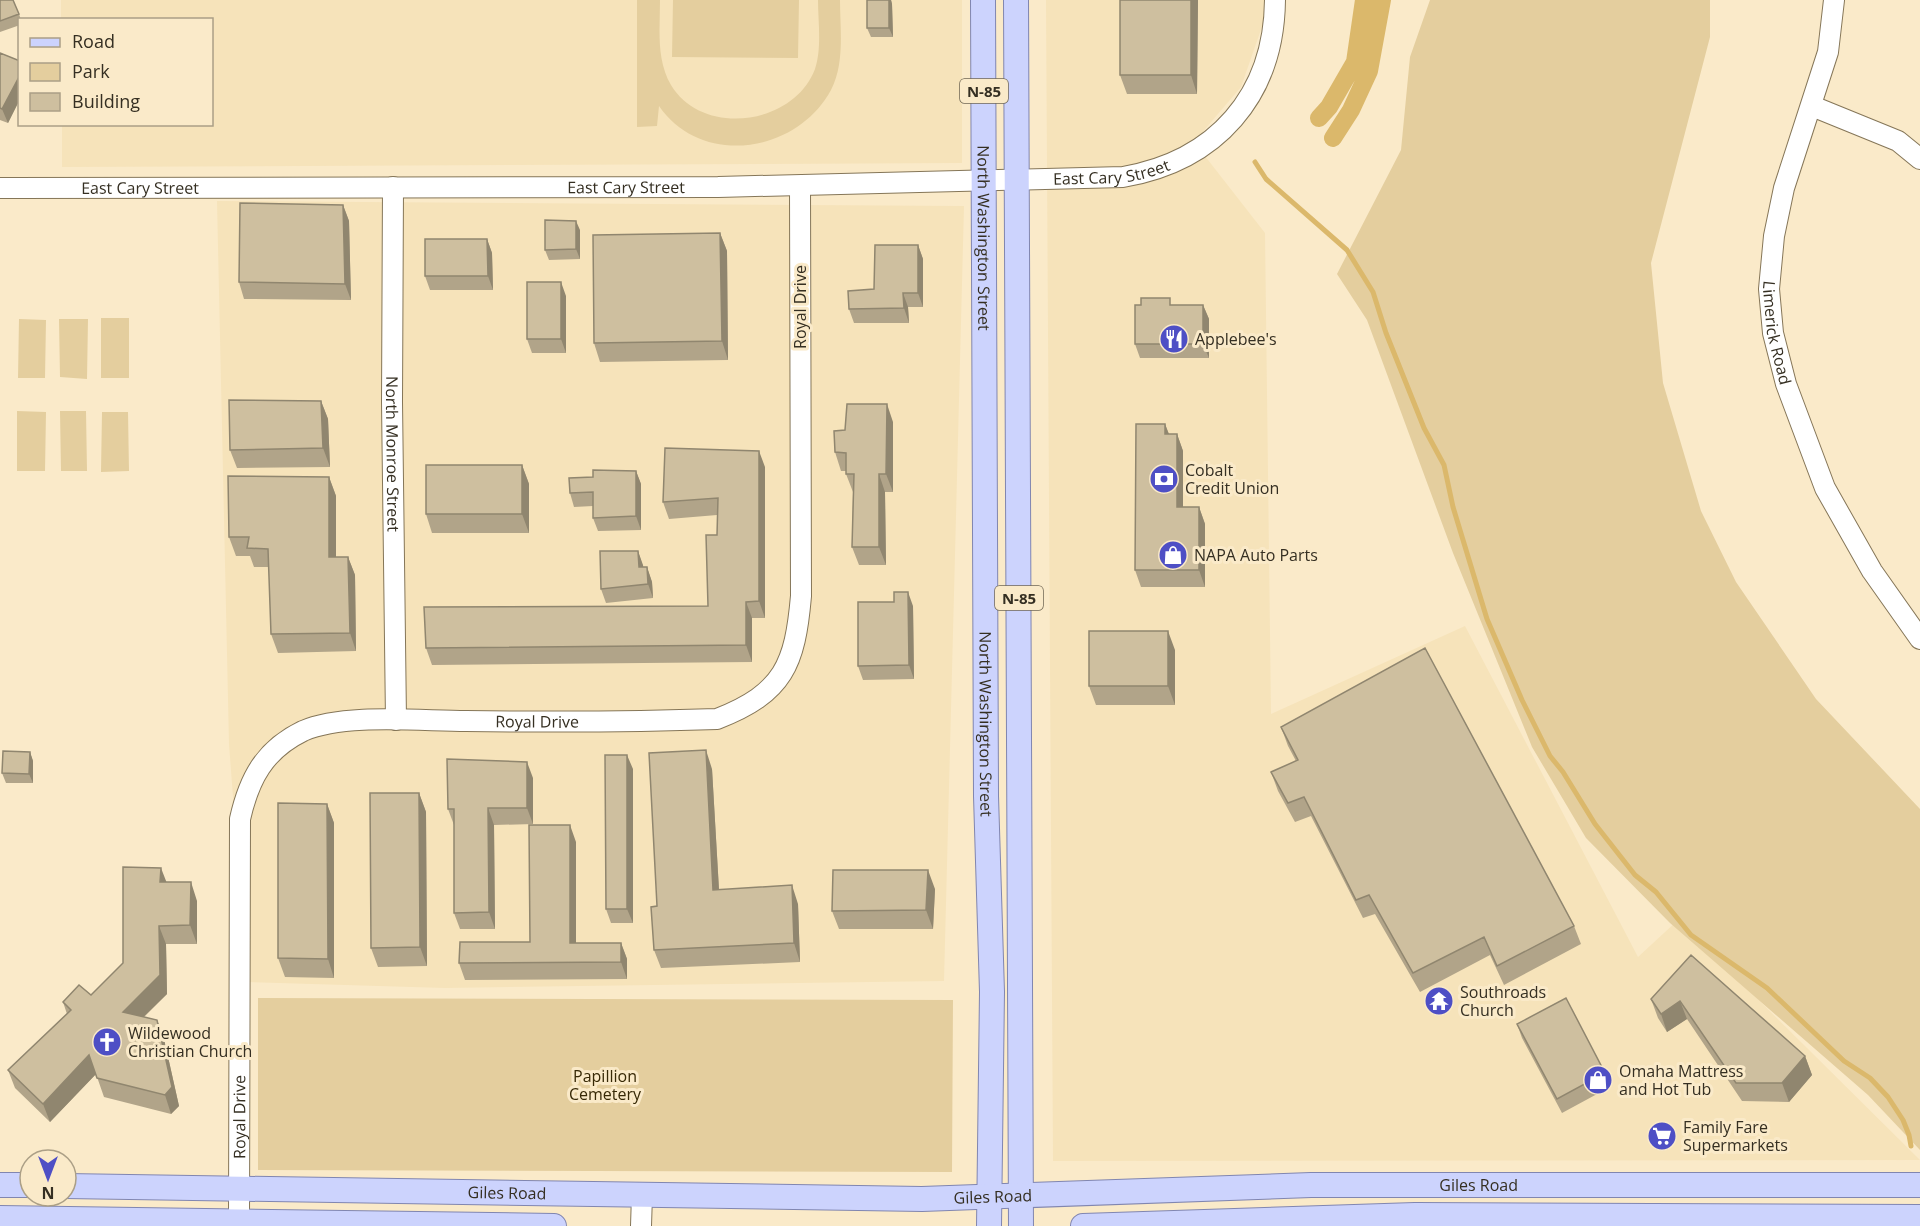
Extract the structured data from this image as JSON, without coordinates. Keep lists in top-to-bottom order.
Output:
{
  "streets": {
    "main road": ["N-85", "North Washington Street", "Giles Road"],
    "street": [
      "East Cary Street",
      "Royal Drive",
      "Limerick Road",
      "North Monroe Street"
    ]
  },
  "crossings": [
    ["N-85", "North Washington Street"],
    ["N-85", "Giles Road"],
    ["East Cary Street", "North Washington Street"],
    ["East Cary Street", "Royal Drive"],
    ["East Cary Street", "North Monroe Street"],
    ["North Washington Street", "Giles Road"],
    ["Royal Drive", "North Monroe Street"],
    ["Royal Drive", "Giles Road"]
  ],
  "parks": ["Papillion Cemetery"],
  "places": {
    "restaurant": ["Applebee's"],
    "bank": ["Cobalt Credit Union"],
    "shop": ["NAPA Auto Parts", "Omaha Mattress and Hot Tub"],
    "temple": ["Southroads Church"],
    "church": ["Wildewood Christian Church"],
    "supermarket": ["Family Fare Supermarkets"]
  },
  "legend": ["Road", "Park", "Building"],
  "north": "bottom"
}
